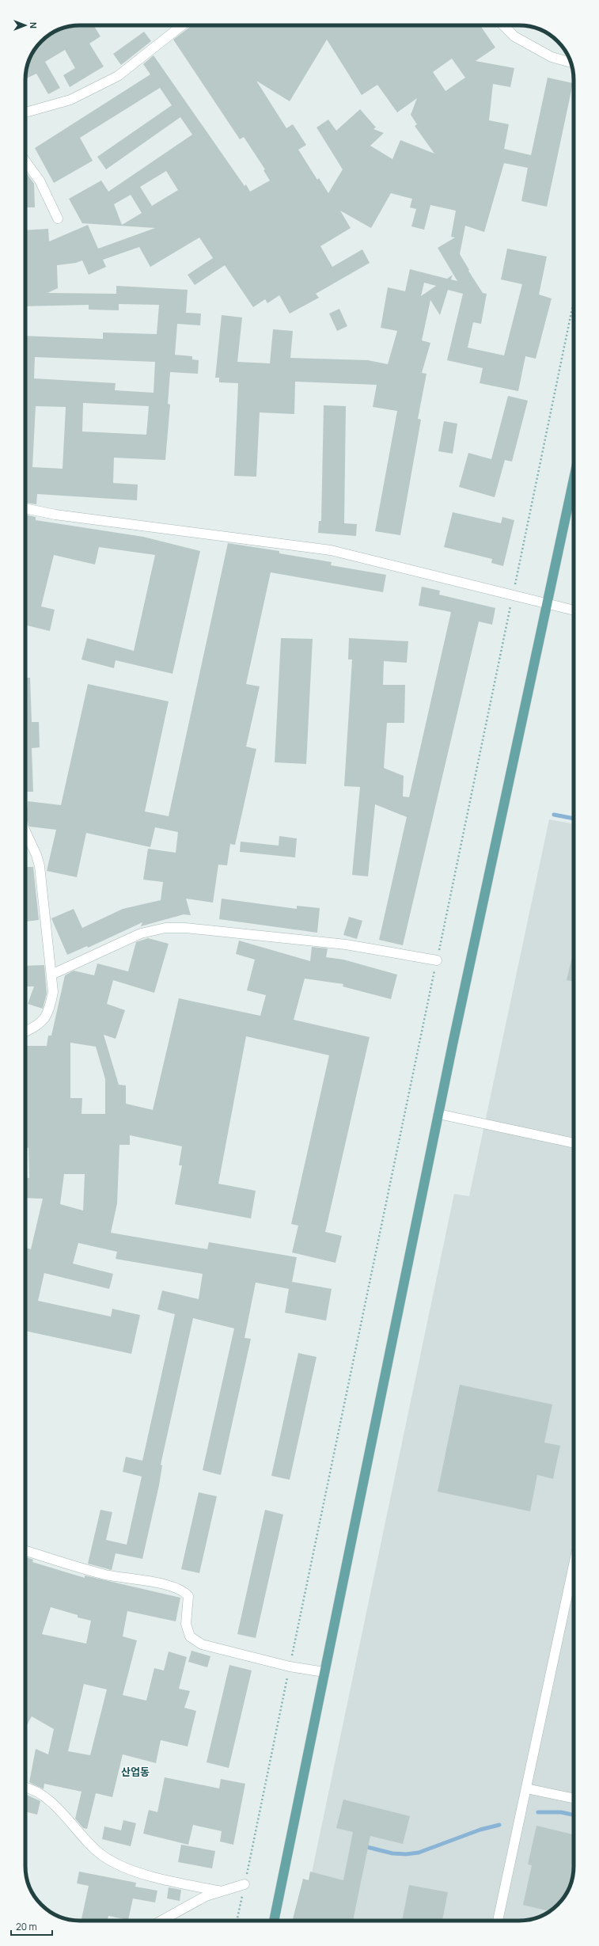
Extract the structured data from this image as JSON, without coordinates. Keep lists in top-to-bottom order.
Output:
{
  "districts": ["산업동"],
  "scale_bar": "20 m",
  "north": "right"
}
